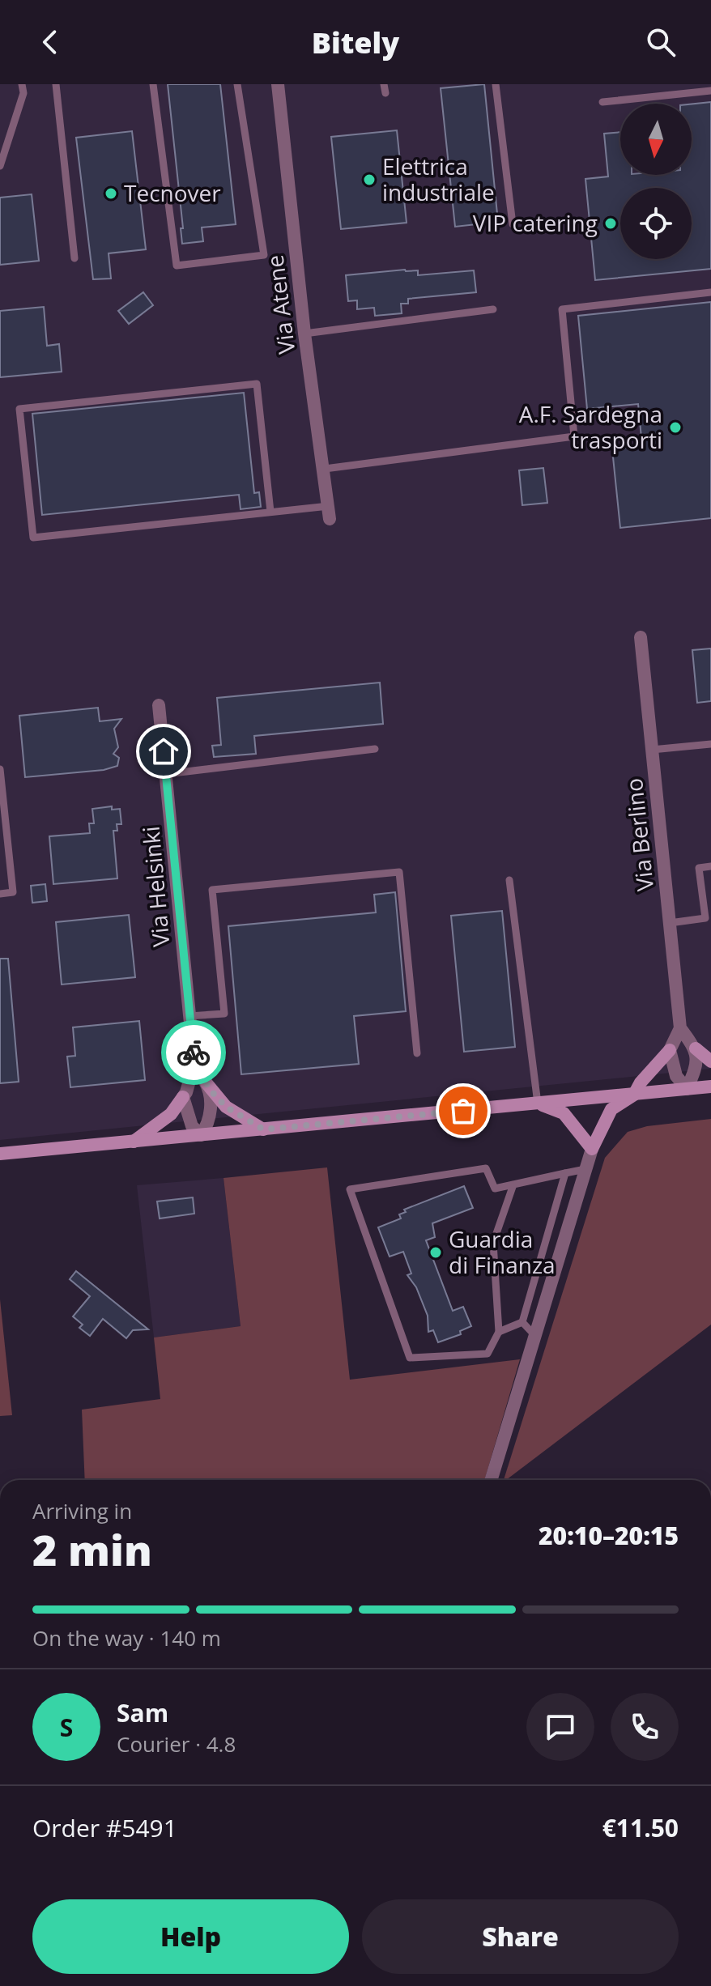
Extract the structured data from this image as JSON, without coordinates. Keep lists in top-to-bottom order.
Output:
{
  "streets": {
    "street": ["Via Atene", "Via Berlino", "Via Helsinki"]
  },
  "places": [
    "Elettrica industriale",
    "Tecnover",
    "VIP catering",
    "A.F. Sardegna trasporti",
    "Guardia di Finanza"
  ],
  "north": "bottom",
  "page": {
    "header": "Bitely",
    "heading": ["2 min", "Arriving in", "20:10–20:15"],
    "panel": [
      "Sam",
      "Courier · 4.8",
      "Order #5491",
      "€11.50"
    ],
    "bar": "On the way · 140 m",
    "round": "S",
    "buttons": ["Help", "Share"]
  }
}
